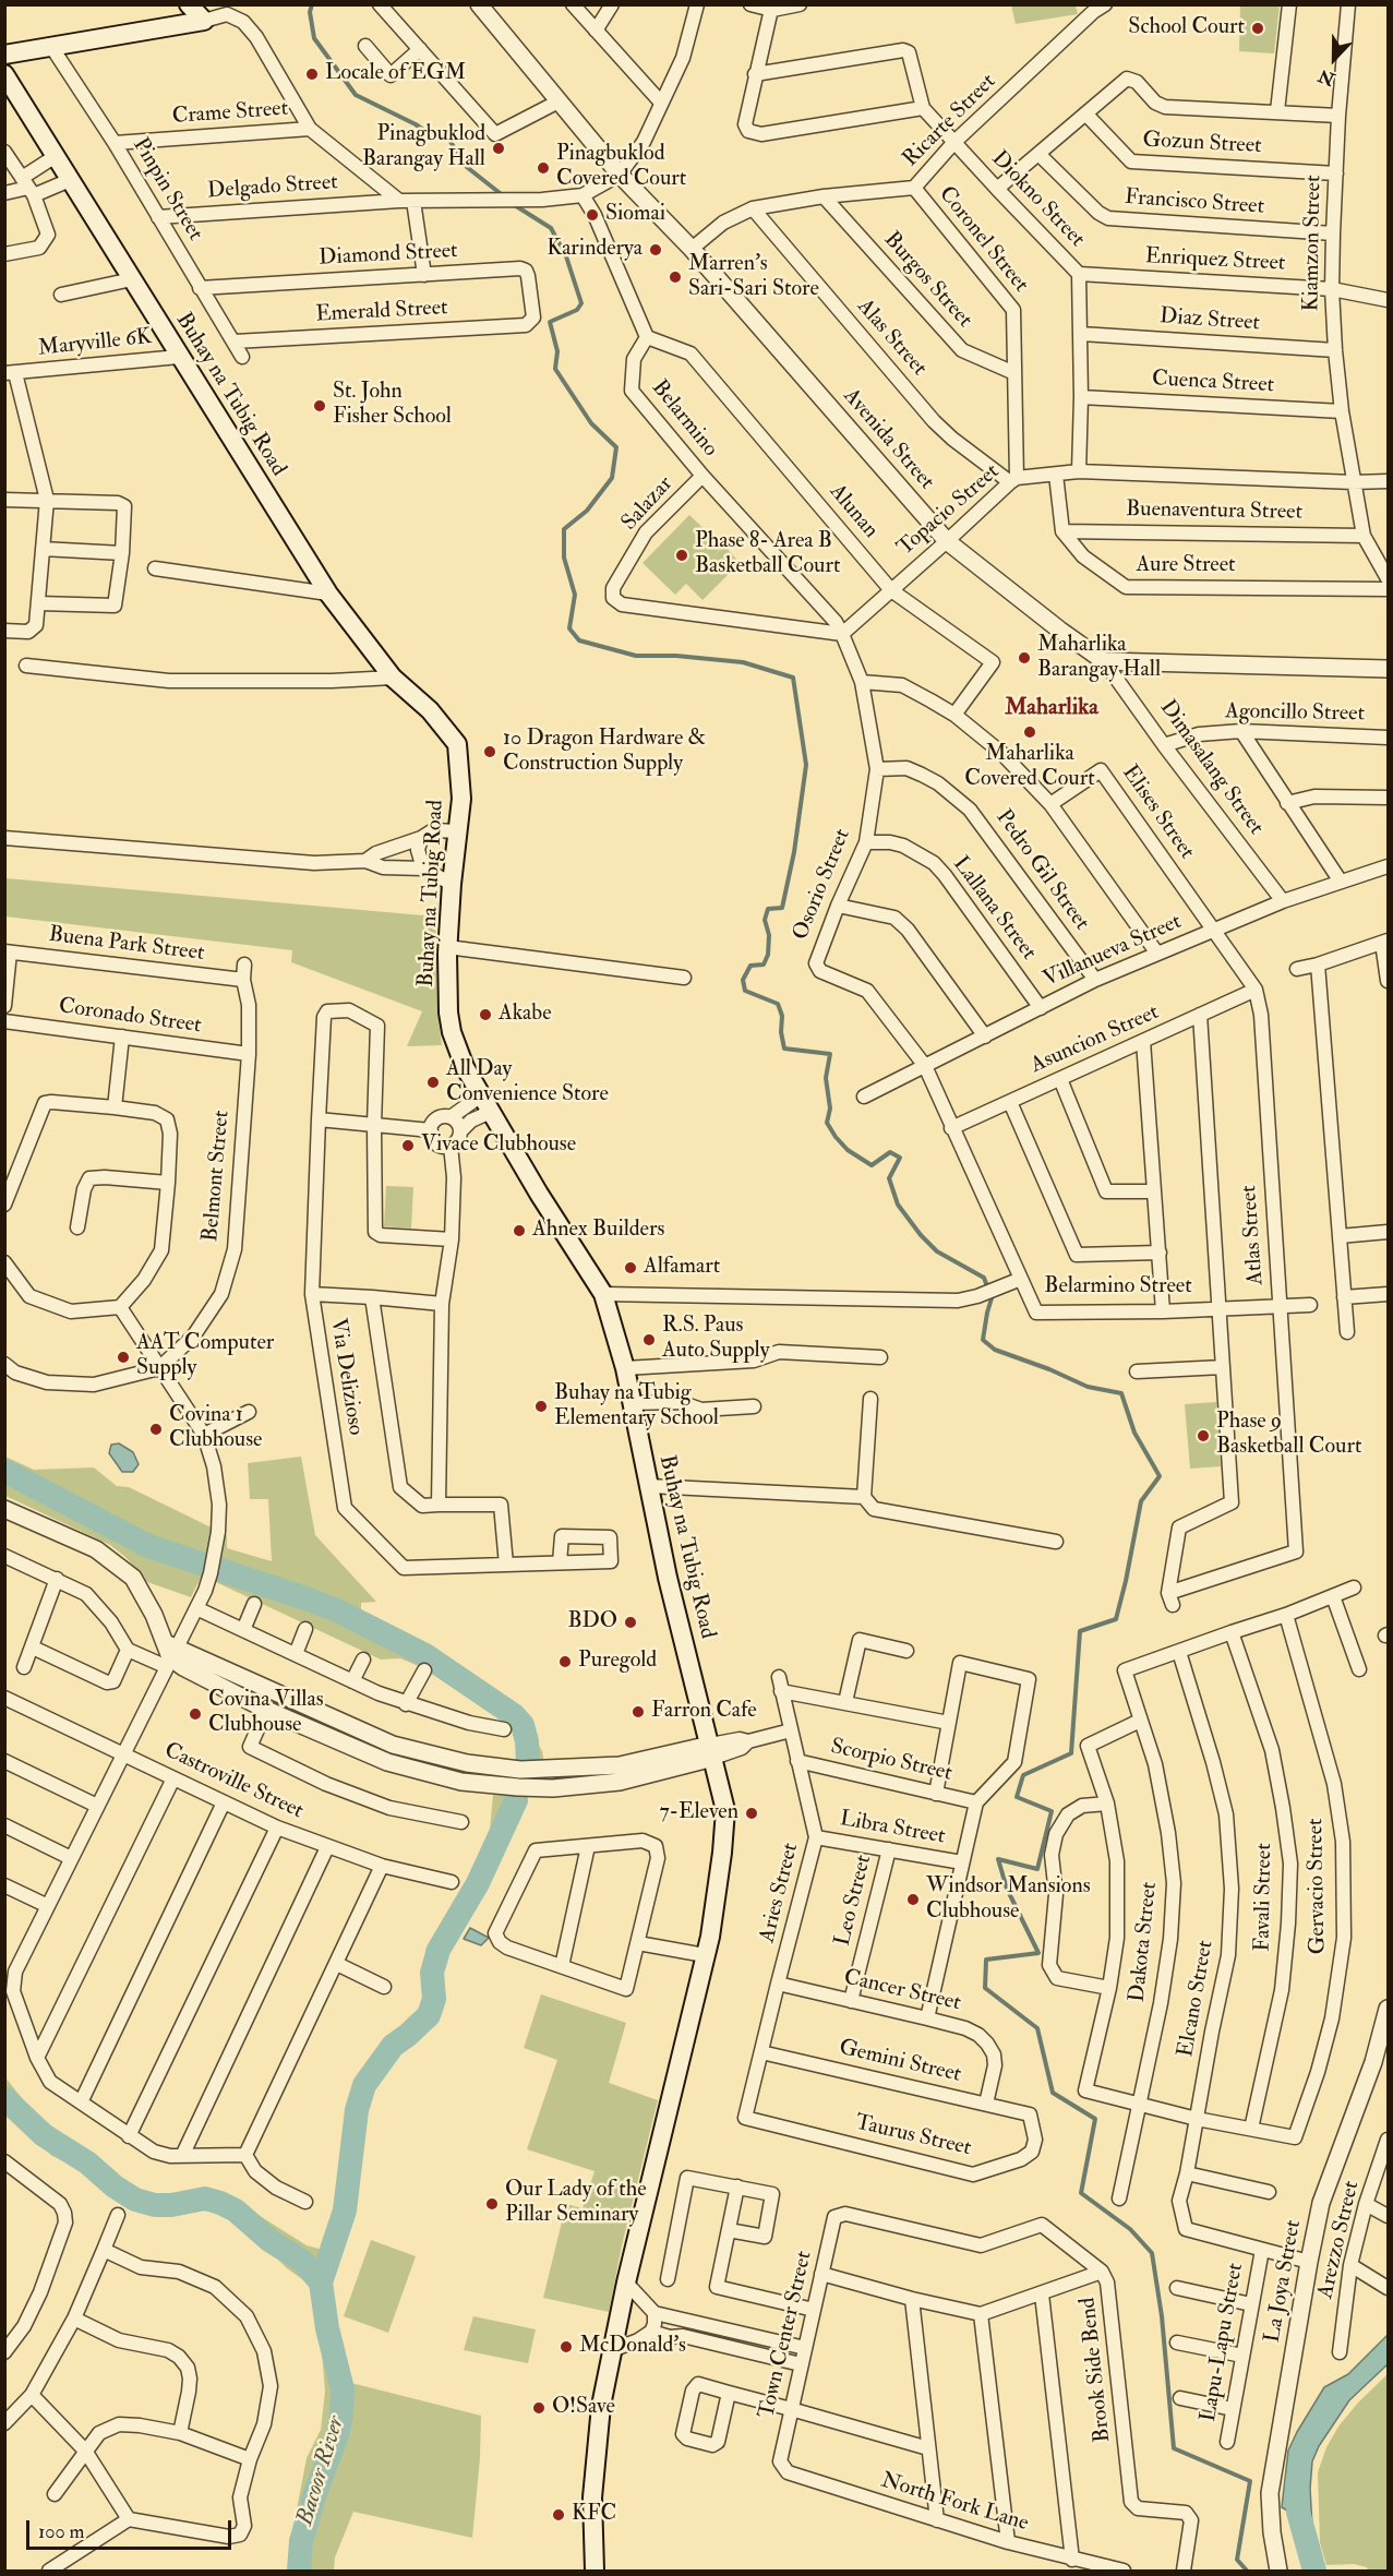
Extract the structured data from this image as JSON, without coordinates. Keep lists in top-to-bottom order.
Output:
{
  "streets": {
    "main road": ["Buhay na Tubig Road"],
    "street": [
      "Crame Street",
      "Ricarte Street",
      "Gozun Street",
      "Delgado Street",
      "Pinpin Street",
      "Diokno Street",
      "Francisco Street",
      "Coronel Street",
      "Kiamzon Street",
      "Diamond Street",
      "Enriquez Street",
      "Burgos Street",
      "Emerald Street",
      "Diaz Street",
      "Alas Street",
      "Maryville 6K",
      "Cuenca Street",
      "Belarmino",
      "Avenida Street",
      "Salazar",
      "Topacio Street",
      "Alunan",
      "Buenaventura Street",
      "Aure Street",
      "Agoncillo Street",
      "Dimasalang Street",
      "Elises Street",
      "Pedro Gil Street",
      "Osorio Street",
      "Lallana Street",
      "Buena Park Street",
      "Villanueva Street",
      "Coronado Street",
      "Asuncion Street",
      "Belmont Street",
      "Atlas Street",
      "Belarmino Street",
      "Via Delizioso",
      "Scorpio Street",
      "Castroville Street",
      "Libra Street",
      "Gervacio Street",
      "Aries Street",
      "Favali Street",
      "Leo Street",
      "Dakota Street",
      "Cancer Street",
      "Elcano Street",
      "Gemini Street",
      "Taurus Street",
      "Arezzo Street",
      "La Joya Street",
      "Town Center Street",
      "Lapu-Lapu Street",
      "Brook Side Bend",
      "North Fork Lane"
    ]
  },
  "crossings": [
    ["Crame Street", "Pinpin Street"],
    ["Ricarte Street", "Diokno Street"],
    ["Ricarte Street", "Coronel Street"],
    ["Ricarte Street", "Burgos Street"],
    ["Ricarte Street", "Alas Street"],
    ["Ricarte Street", "Avenida Street"],
    ["Gozun Street", "Kiamzon Street"],
    ["Delgado Street", "Pinpin Street"],
    ["Delgado Street", "Avenida Street"],
    ["Pinpin Street", "Diamond Street"],
    ["Pinpin Street", "Emerald Street"],
    ["Diokno Street", "Enriquez Street"],
    ["Diokno Street", "Diaz Street"],
    ["Diokno Street", "Cuenca Street"],
    ["Diokno Street", "Topacio Street"],
    ["Francisco Street", "Kiamzon Street"],
    ["Coronel Street", "Burgos Street"],
    ["Coronel Street", "Alas Street"],
    ["Coronel Street", "Topacio Street"],
    ["Kiamzon Street", "Enriquez Street"],
    ["Kiamzon Street", "Diaz Street"],
    ["Kiamzon Street", "Cuenca Street"],
    ["Kiamzon Street", "Topacio Street"],
    ["Diamond Street", "Emerald Street"],
    ["Alas Street", "Topacio Street"],
    ["Maryville 6K", "Buhay na Tubig Road"],
    ["Belarmino", "Salazar"],
    ["Belarmino", "Topacio Street"],
    ["Belarmino", "Alunan"],
    ["Belarmino", "Osorio Street"],
    ["Avenida Street", "Topacio Street"],
    ["Avenida Street", "Dimasalang Street"],
    ["Salazar", "Topacio Street"],
    ["Salazar", "Osorio Street"],
    ["Topacio Street", "Alunan"],
    ["Topacio Street", "Osorio Street"],
    ["Buenaventura Street", "Aure Street"],
    ["Agoncillo Street", "Dimasalang Street"],
    ["Dimasalang Street", "Villanueva Street"],
    ["Elises Street", "Villanueva Street"],
    ["Elises Street", "Atlas Street"],
    ["Pedro Gil Street", "Osorio Street"],
    ["Pedro Gil Street", "Villanueva Street"],
    ["Osorio Street", "Lallana Street"],
    ["Osorio Street", "Villanueva Street"],
    ["Osorio Street", "Belarmino Street"],
    ["Lallana Street", "Villanueva Street"],
    ["Buena Park Street", "Belmont Street"],
    ["Villanueva Street", "Atlas Street"],
    ["Villanueva Street", "Belarmino Street"],
    ["Coronado Street", "Belmont Street"],
    ["Asuncion Street", "Atlas Street"],
    ["Asuncion Street", "Belarmino Street"],
    ["Atlas Street", "Belarmino Street"],
    ["Scorpio Street", "Aries Street"],
    ["Libra Street", "Aries Street"],
    ["Libra Street", "Leo Street"],
    ["Gervacio Street", "Favali Street"],
    ["Gervacio Street", "Dakota Street"],
    ["Gervacio Street", "Elcano Street"],
    ["Aries Street", "Cancer Street"],
    ["Aries Street", "Gemini Street"],
    ["Aries Street", "Taurus Street"],
    ["Leo Street", "Cancer Street"],
    ["Dakota Street", "Elcano Street"],
    ["Cancer Street", "Gemini Street"],
    ["Elcano Street", "La Joya Street"],
    ["Elcano Street", "Lapu-Lapu Street"],
    ["Gemini Street", "Taurus Street"],
    ["Town Center Street", "Brook Side Bend"],
    ["Town Center Street", "North Fork Lane"]
  ],
  "districts": ["Maharlika"],
  "water": ["Bacoor River"],
  "places": [
    "School Court",
    "Locale of EGM",
    "Pinagbuklod Barangay Hall",
    "Pinagbuklod Covered Court",
    "Siomai",
    "Karinderya",
    "Marren's Sari-Sari Store",
    "St. John Fisher School",
    "Phase 8- Area B Basketball Court",
    "Maharlika Barangay Hall",
    "Maharlika Covered Court",
    "10 Dragon Hardware & Construction Supply",
    "Akabe",
    "All Day Convenience Store",
    "Vivace Clubhouse",
    "Ahnex Builders",
    "Alfamart",
    "R.S. Paus Auto Supply",
    "AAT Computer Supply",
    "Buhay na Tubig Elementary School",
    "Covina 1 Clubhouse",
    "Phase 9 Basketball Court",
    "BDO",
    "Puregold",
    "Farron Cafe",
    "Covina Villas Clubhouse",
    "7-Eleven",
    "Windsor Mansions Clubhouse",
    "Our Lady of the Pillar Seminary",
    "McDonald's",
    "O!Save",
    "KFC"
  ],
  "scale_bar": "100 m",
  "north": "bottom"
}
